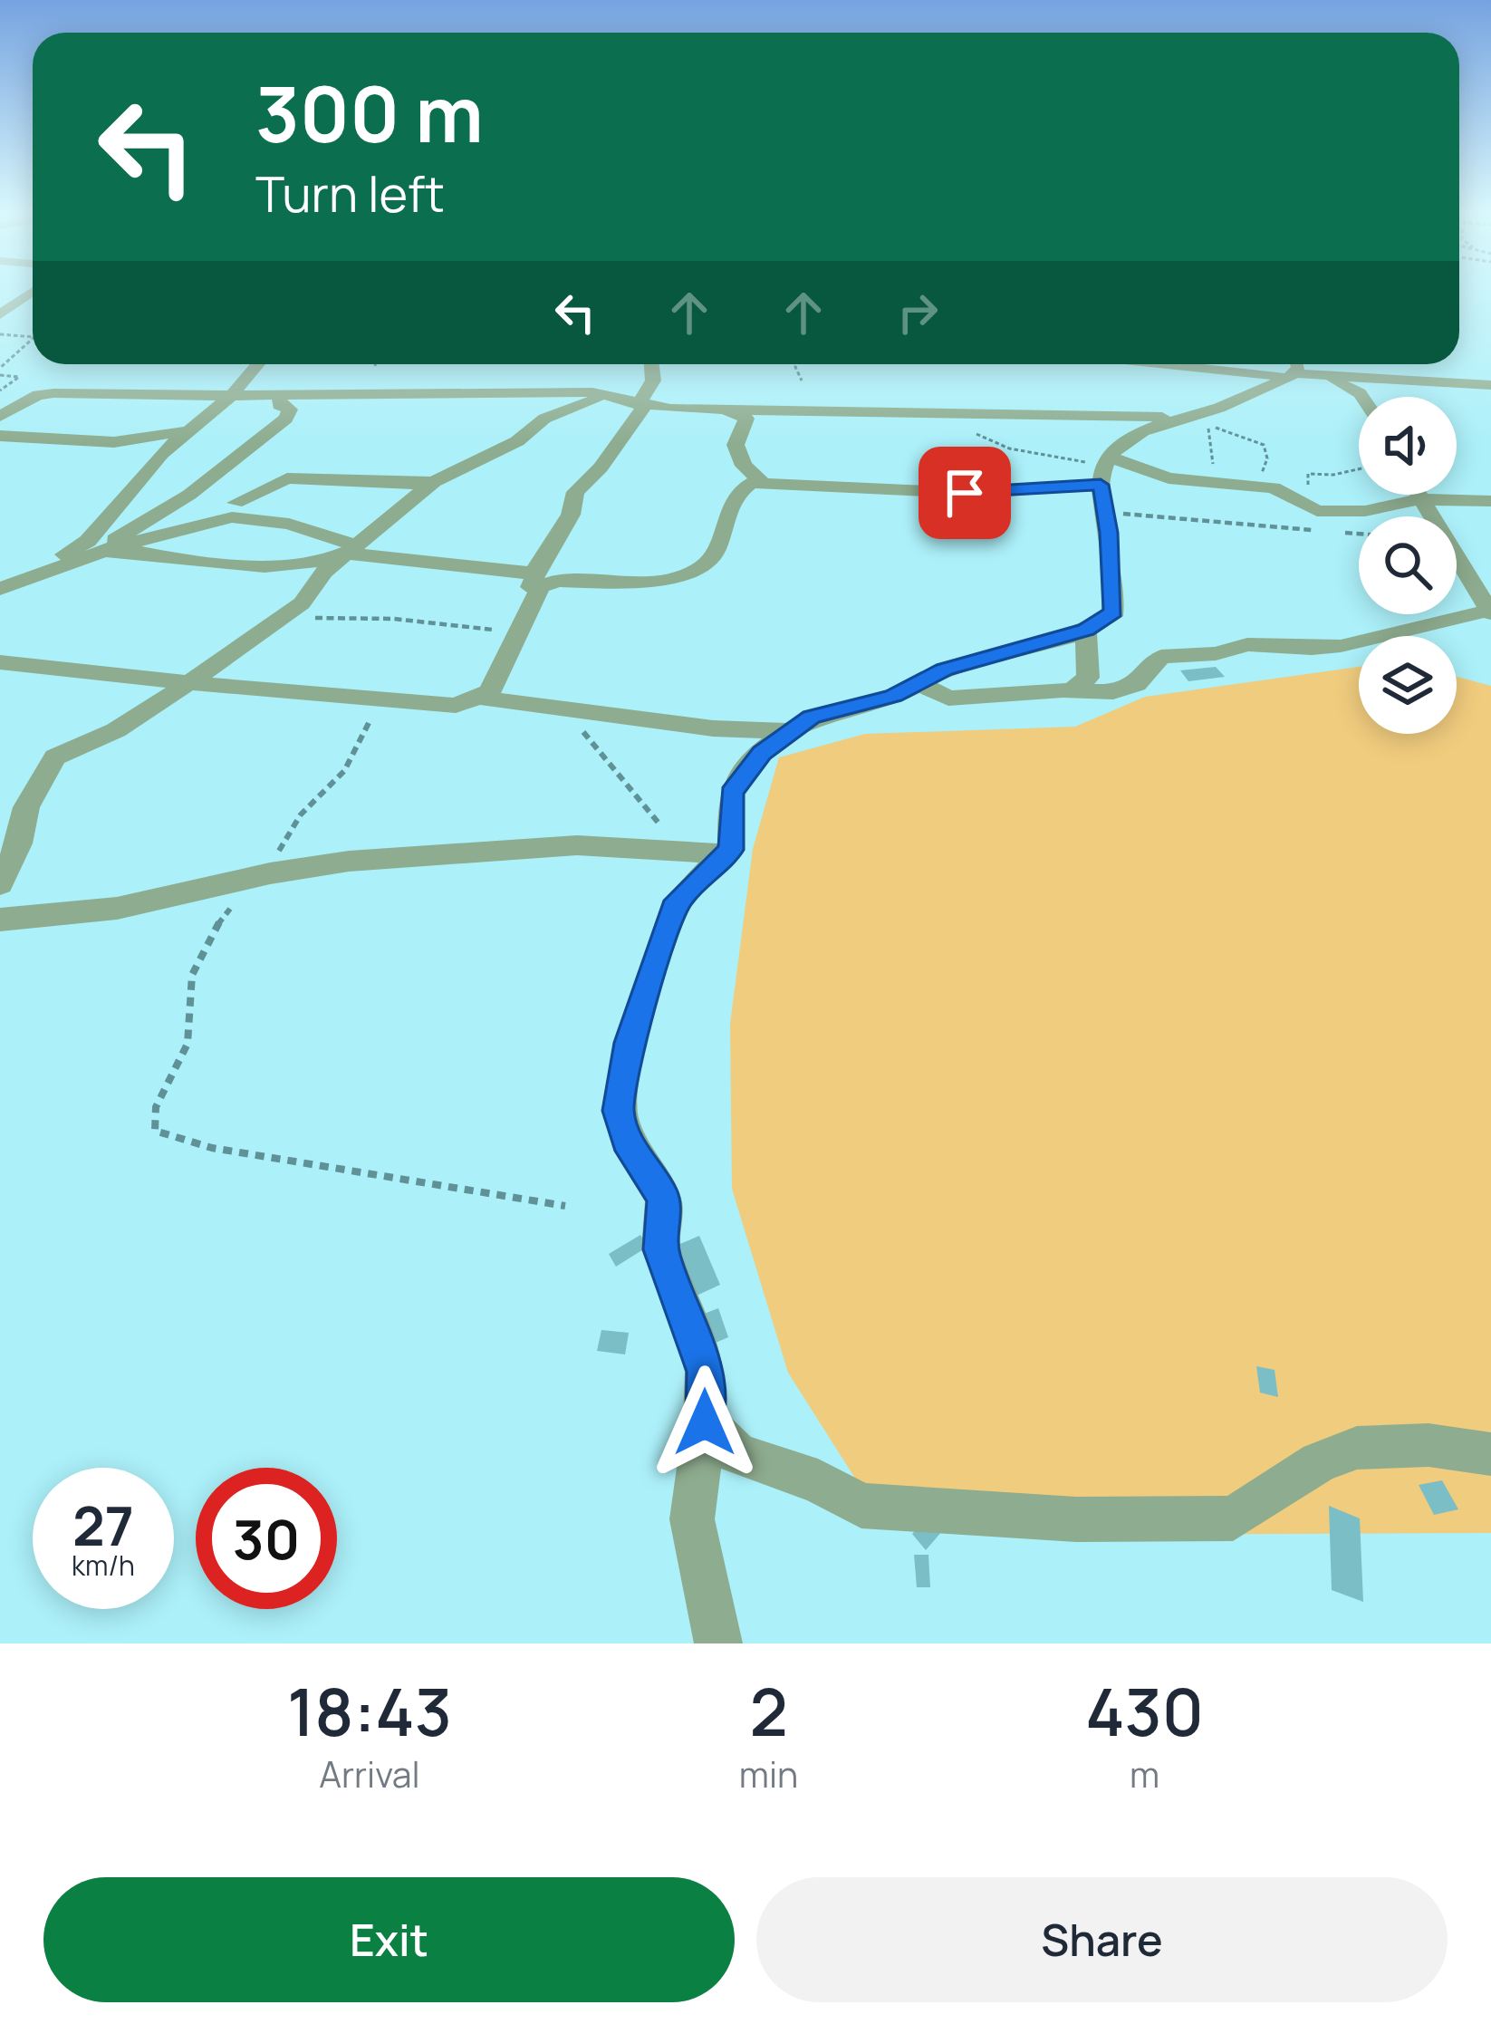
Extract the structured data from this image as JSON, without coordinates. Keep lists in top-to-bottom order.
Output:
{
  "page": {
    "turn": ["300 m", "Turn left"],
    "speed": "27 km/h",
    "limit": "30",
    "eta": [
      "18:43",
      "Arrival",
      "2",
      "min",
      "430",
      "m"
    ],
    "buttons": ["Exit", "Share"]
  }
}
